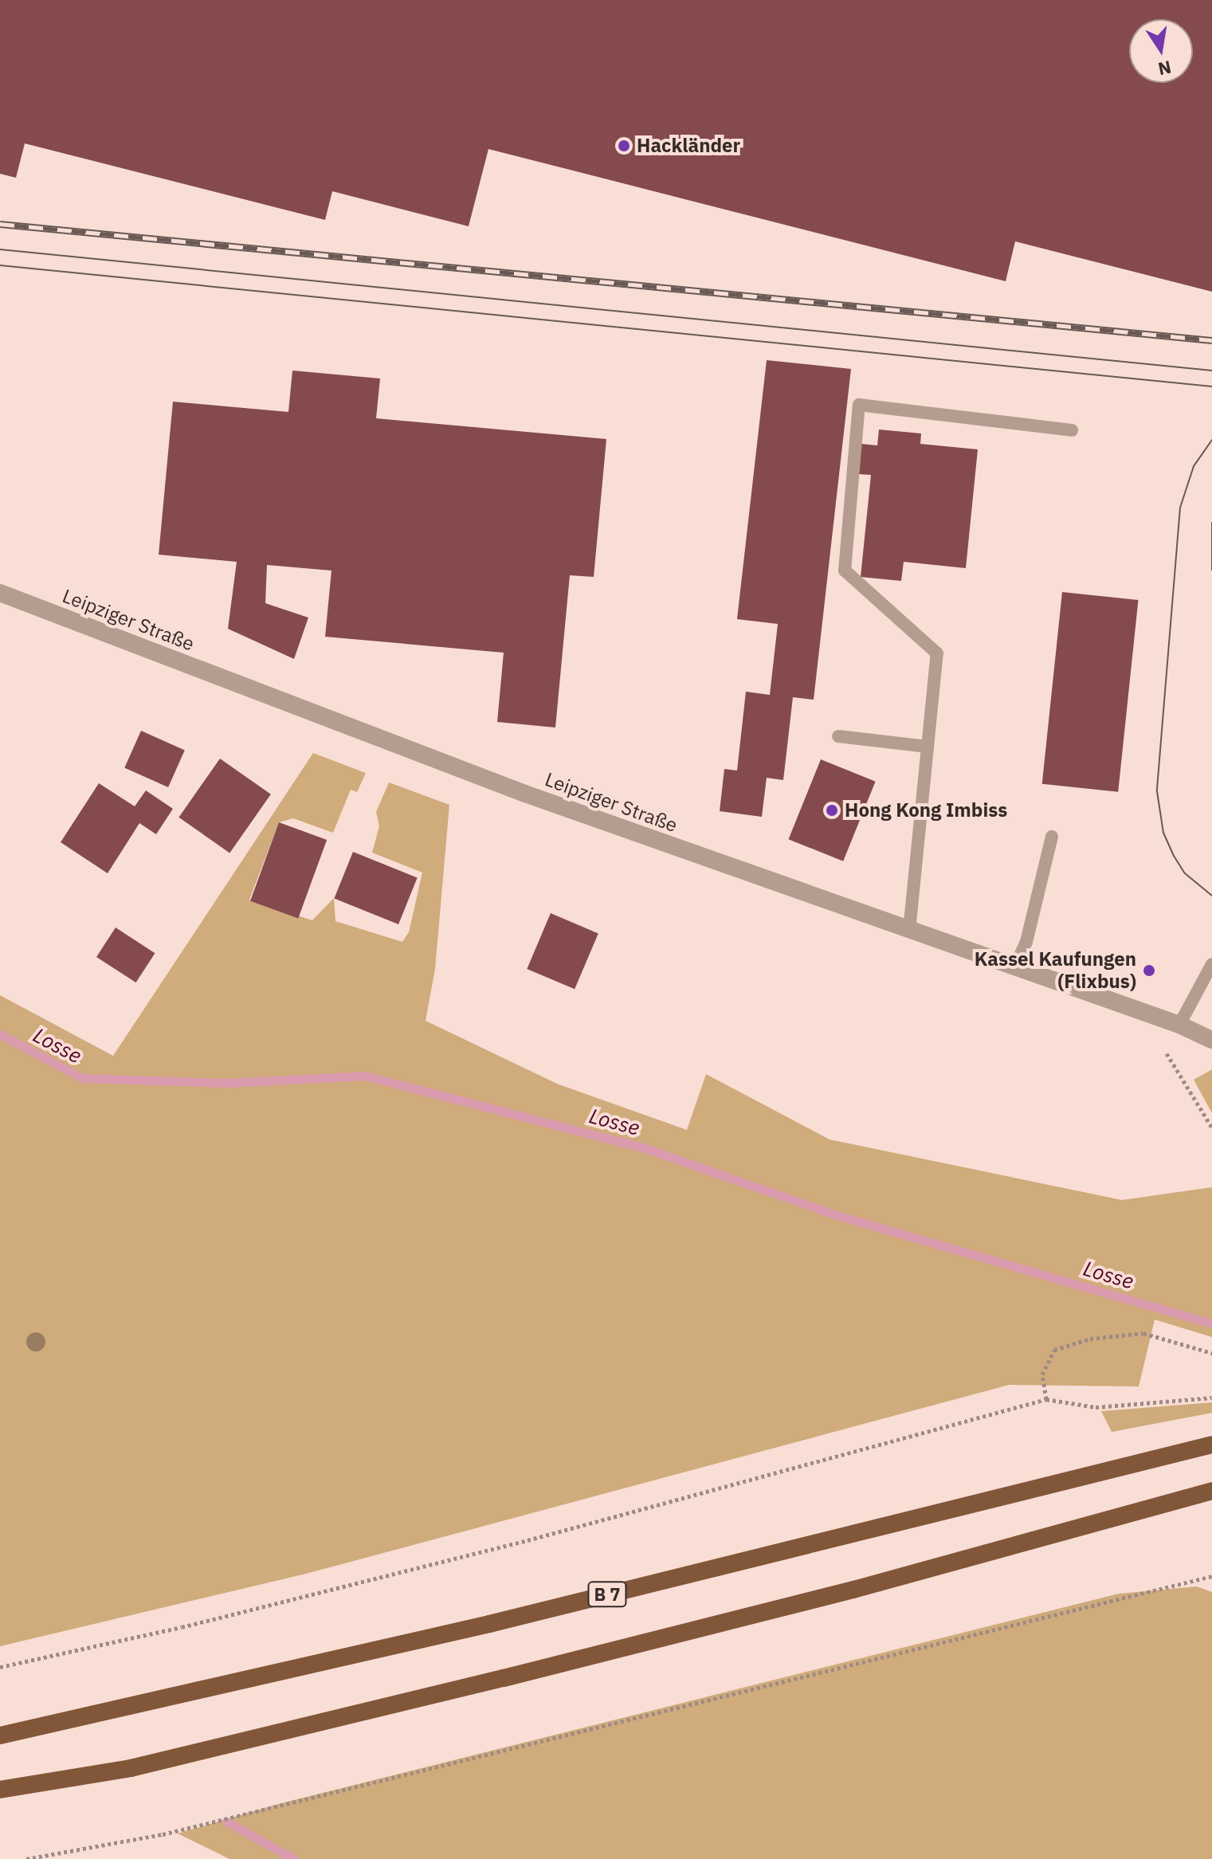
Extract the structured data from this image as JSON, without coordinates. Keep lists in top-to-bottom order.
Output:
{
  "streets": {
    "highway": ["B 7"],
    "street": ["Leipziger Straße"]
  },
  "water": ["Losse"],
  "places": ["Hackländer", "Hong Kong Imbiss", "Kassel Kaufungen (Flixbus)"],
  "north": "bottom"
}
